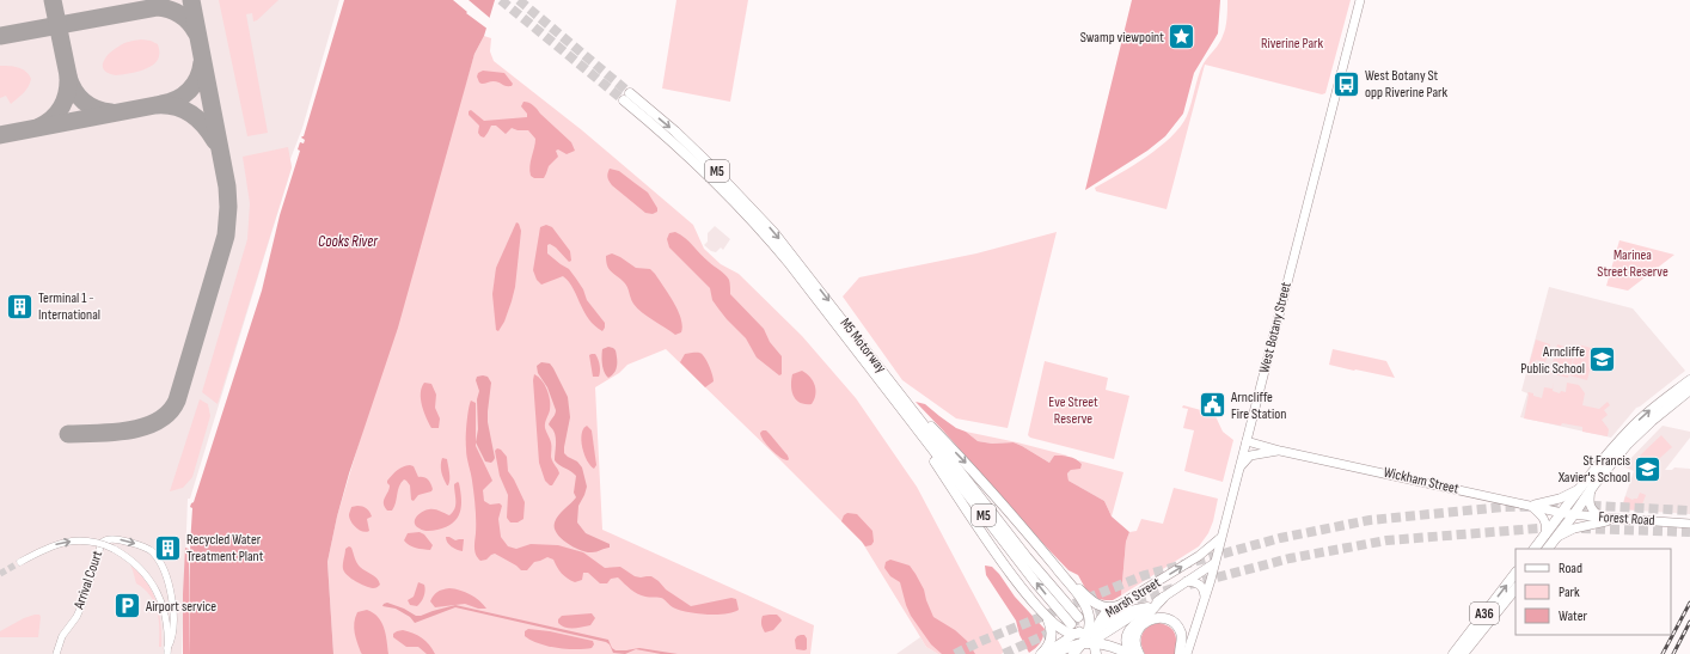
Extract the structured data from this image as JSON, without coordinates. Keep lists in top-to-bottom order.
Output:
{
  "streets": {
    "highway": ["M5", "M5 Motorway", "A36"],
    "main road": [
      "West Botany Street",
      "Wickham Street",
      "Forest Road",
      "Marsh Street"
    ],
    "street": ["Arrival Court"]
  },
  "crossings": [
    ["West Botany Street", "Wickham Street"],
    ["West Botany Street", "Marsh Street"],
    ["Wickham Street", "Forest Road"]
  ],
  "water": ["Cooks River"],
  "parks": ["Riverine Park", "Marinea Street Reserve", "Eve Street Reserve"],
  "places": {
    "place": ["Swamp viewpoint"],
    "bus stop": ["West Botany St opp Riverine Park"],
    "building": ["Terminal 1 - International", "Recycled Water Treatment Plant"],
    "school or university": ["Arncliffe Public School", "St Francis Xavier's School"],
    "public building": ["Arncliffe Fire Station"],
    "parking": ["Airport service"]
  },
  "legend": ["Road", "Park", "Water"]
}
